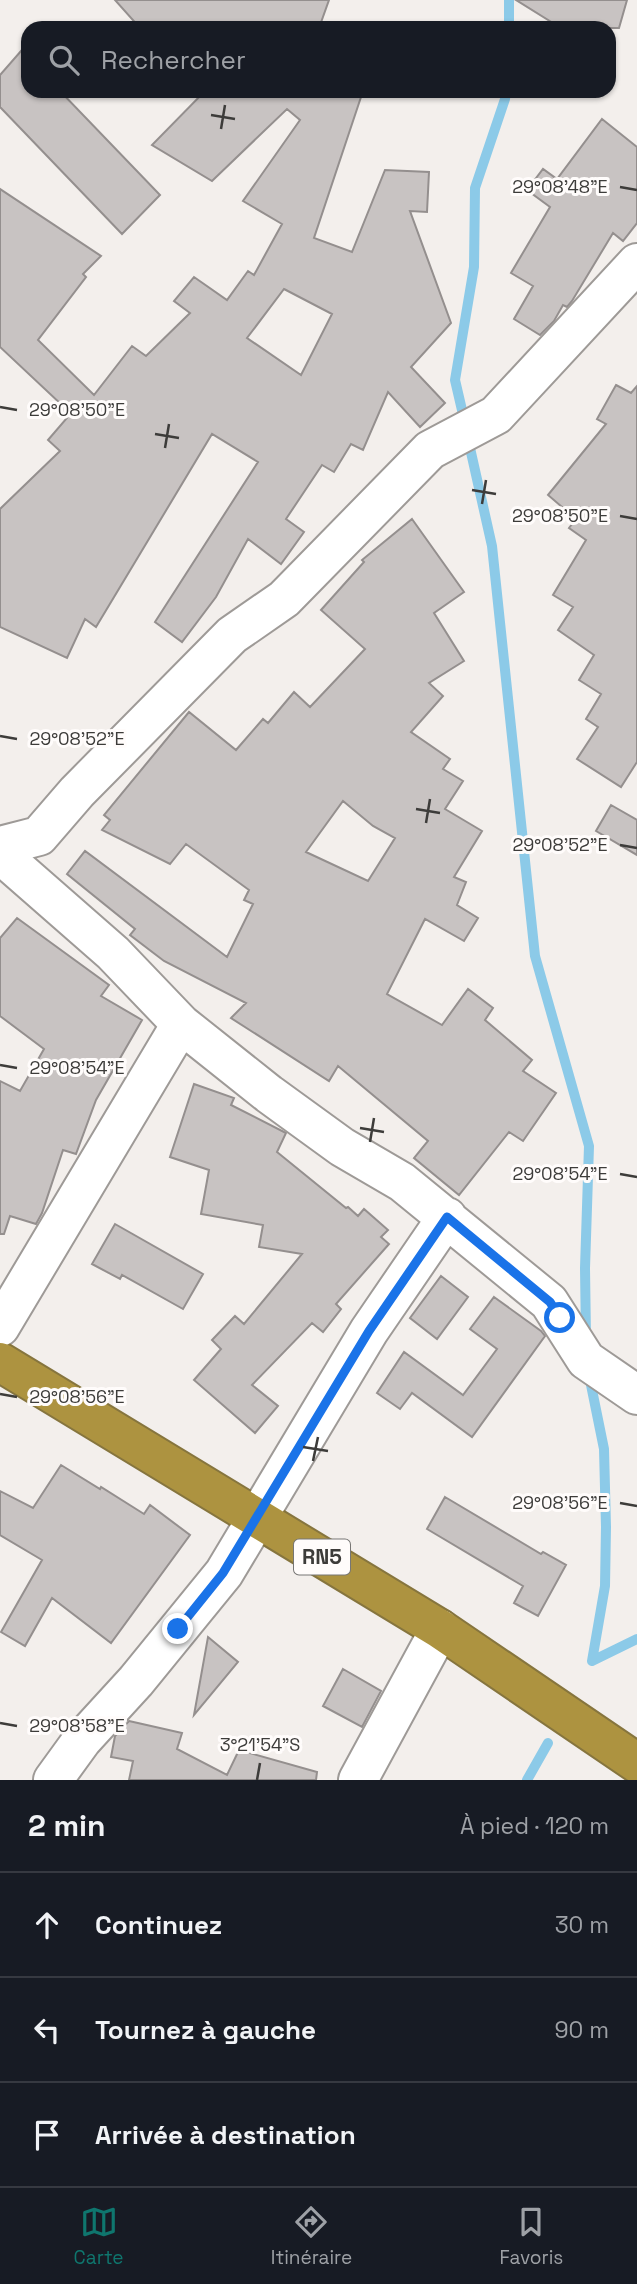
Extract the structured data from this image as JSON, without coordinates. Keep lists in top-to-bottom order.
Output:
{
  "streets": {
    "highway": ["RN5"]
  },
  "page": {
    "search": "Rechercher",
    "heading": ["2 min", "À pied · 120 m"],
    "list": [
      ["Continuez", "30 m"],
      ["Tournez à gauche", "90 m"],
      "Arrivée à destination"
    ],
    "nav": ["Carte", "Itinéraire", "Favoris"]
  },
  "coordinates": [
    "29°08'48\"E",
    "29°08'50\"E",
    "29°08'52\"E",
    "29°08'54\"E",
    "29°08'56\"E",
    "29°08'58\"E",
    "3°21'54\"S"
  ]
}
